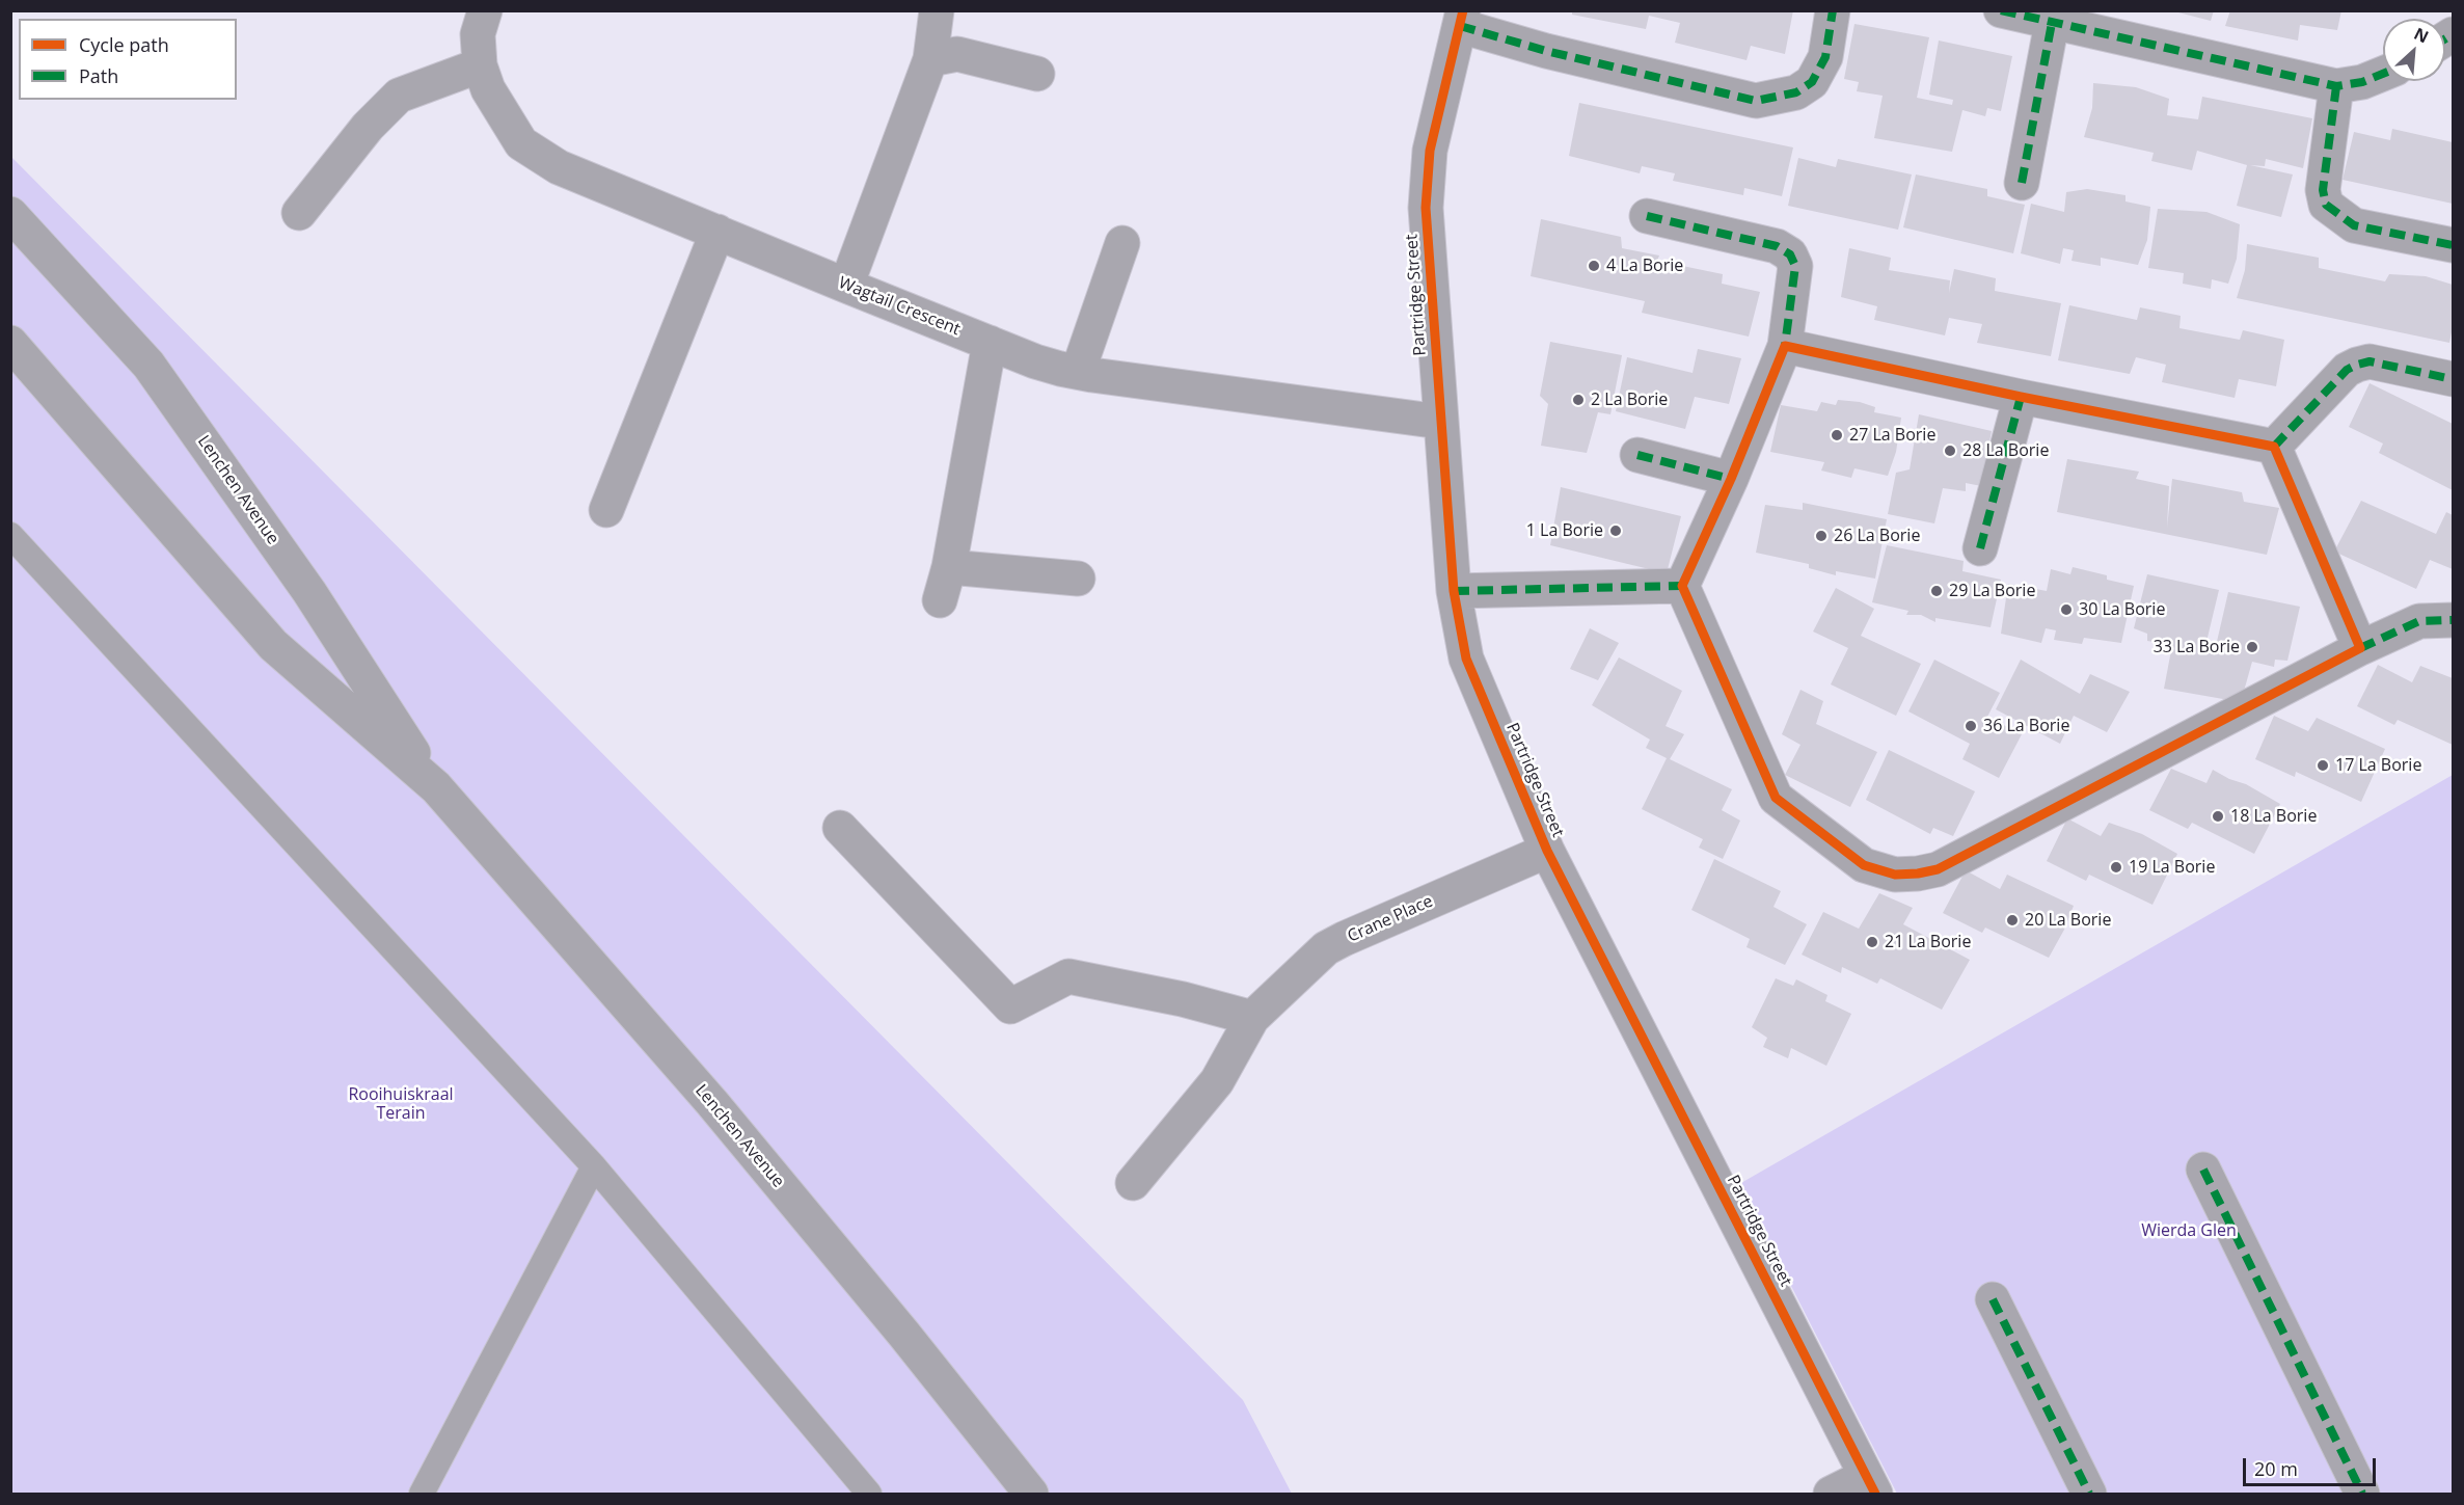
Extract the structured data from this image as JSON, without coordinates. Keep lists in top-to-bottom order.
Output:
{
  "streets": {
    "street": [
      "Partridge Street",
      "Wagtail Crescent",
      "Lenchen Avenue",
      "Crane Place"
    ]
  },
  "crossings": [
    ["Partridge Street", "Wagtail Crescent"],
    ["Partridge Street", "Crane Place"]
  ],
  "parks": ["Rooihuiskraal Terain", "Wierda Glen"],
  "places": [
    "4 La Borie",
    "2 La Borie",
    "27 La Borie",
    "28 La Borie",
    "1 La Borie",
    "26 La Borie",
    "29 La Borie",
    "30 La Borie",
    "33 La Borie",
    "36 La Borie",
    "17 La Borie",
    "18 La Borie",
    "19 La Borie",
    "20 La Borie",
    "21 La Borie"
  ],
  "legend": ["Cycle path", "Path"],
  "scale_bar": "20 m",
  "north": "top right"
}
